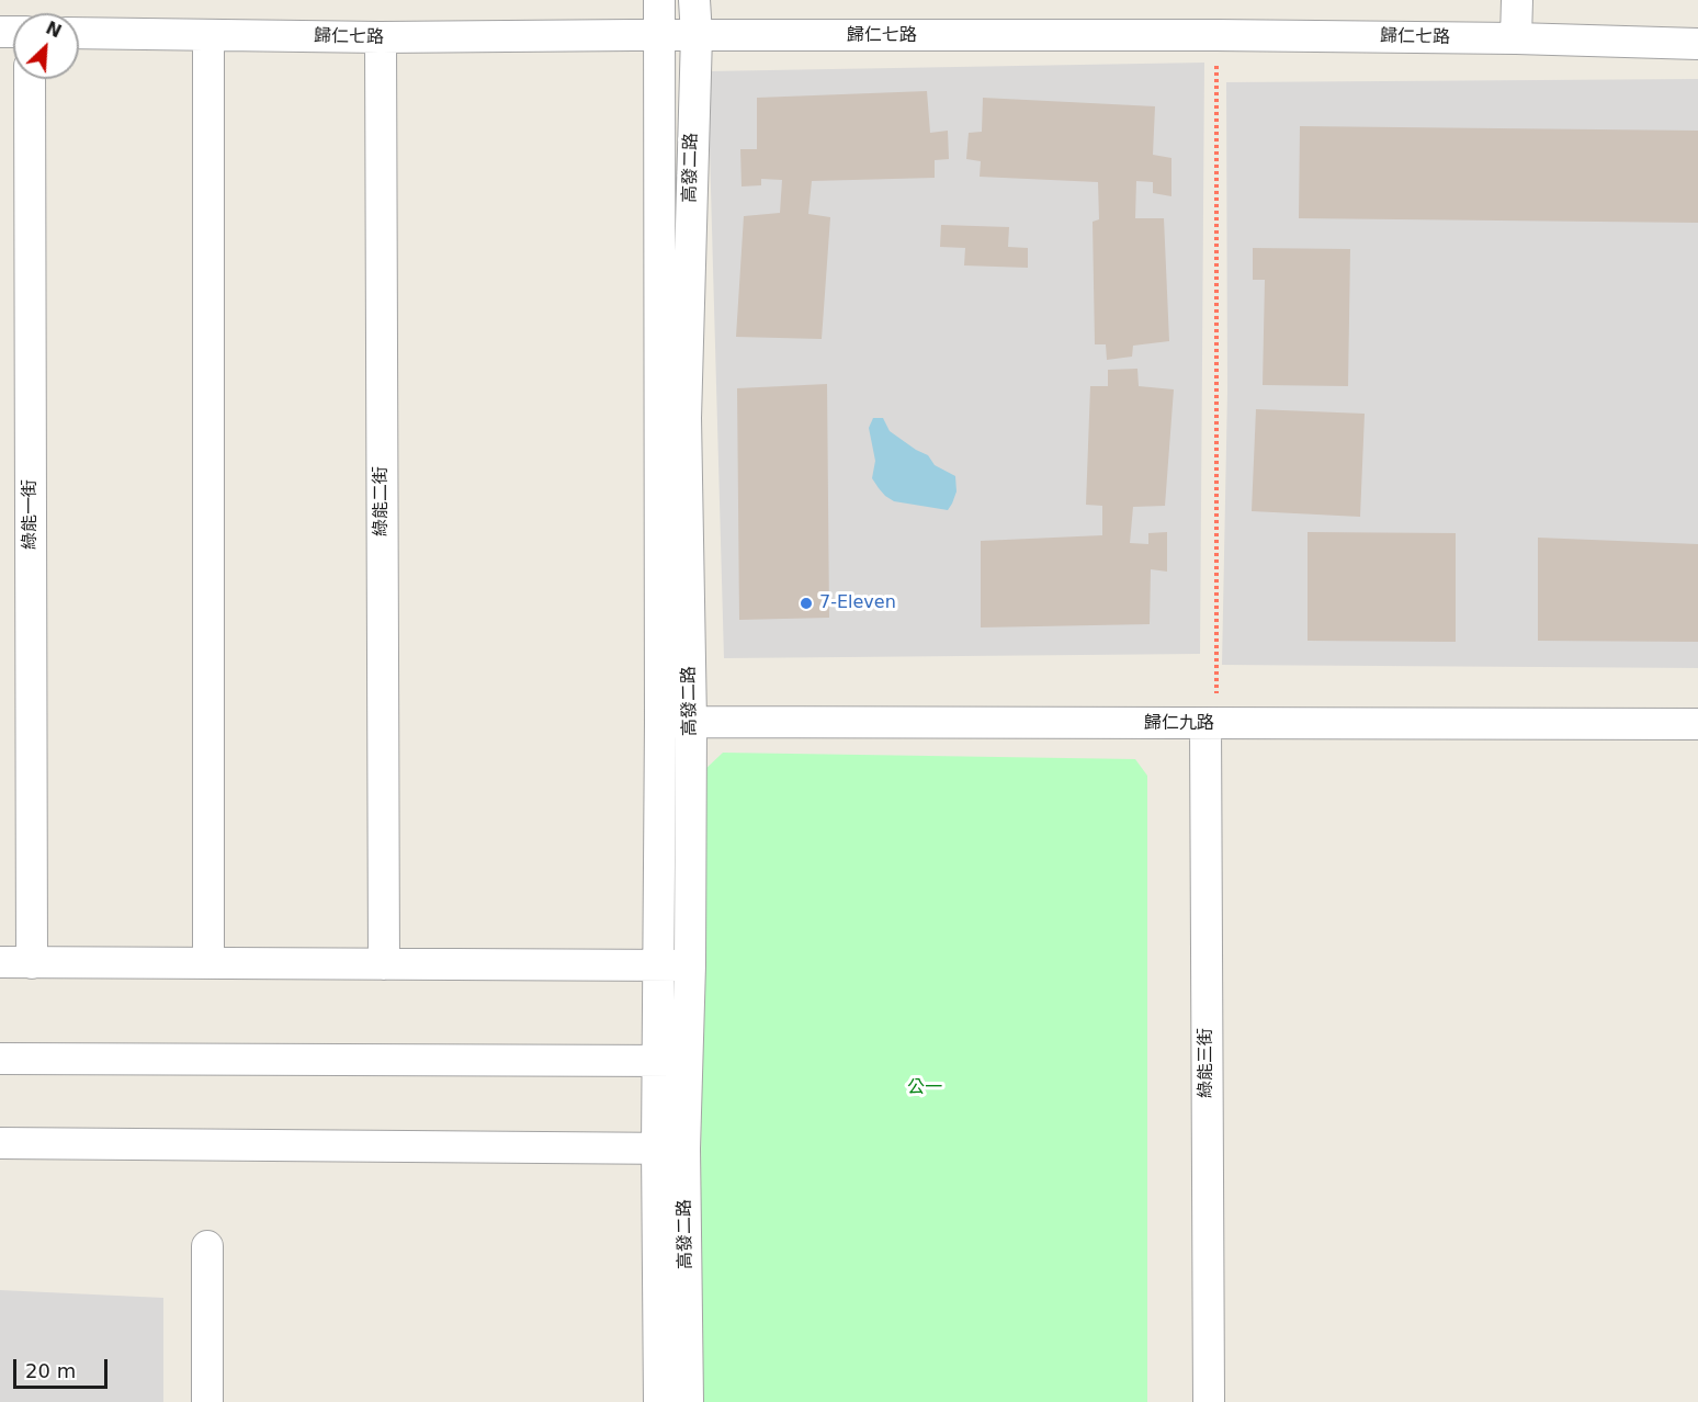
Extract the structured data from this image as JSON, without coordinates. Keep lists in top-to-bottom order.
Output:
{
  "streets": {
    "street": [
      "歸仁七路",
      "高發二路",
      "綠能二街",
      "綠能一街",
      "歸仁九路",
      "綠能三街"
    ]
  },
  "crossings": [
    ["歸仁七路", "高發二路"],
    ["歸仁七路", "綠能二街"],
    ["高發二路", "歸仁九路"],
    ["歸仁九路", "綠能三街"]
  ],
  "parks": ["公一"],
  "places": ["7-Eleven"],
  "scale_bar": "20 m",
  "north": "top right"
}
